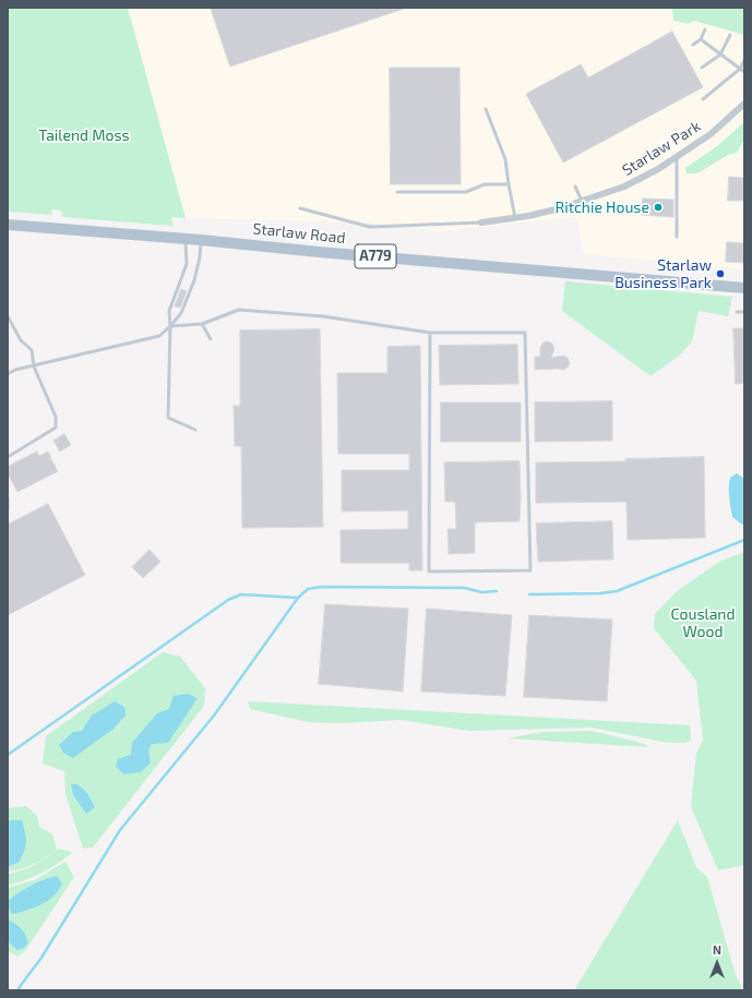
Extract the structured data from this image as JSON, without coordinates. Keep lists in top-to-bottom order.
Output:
{
  "streets": {
    "main road": ["Starlaw Road", "A779"],
    "street": ["Starlaw Park"]
  },
  "parks": ["Tailend Moss", "Cousland Wood"],
  "places": ["Ritchie House", "Starlaw Business Park"],
  "north": "top"
}
